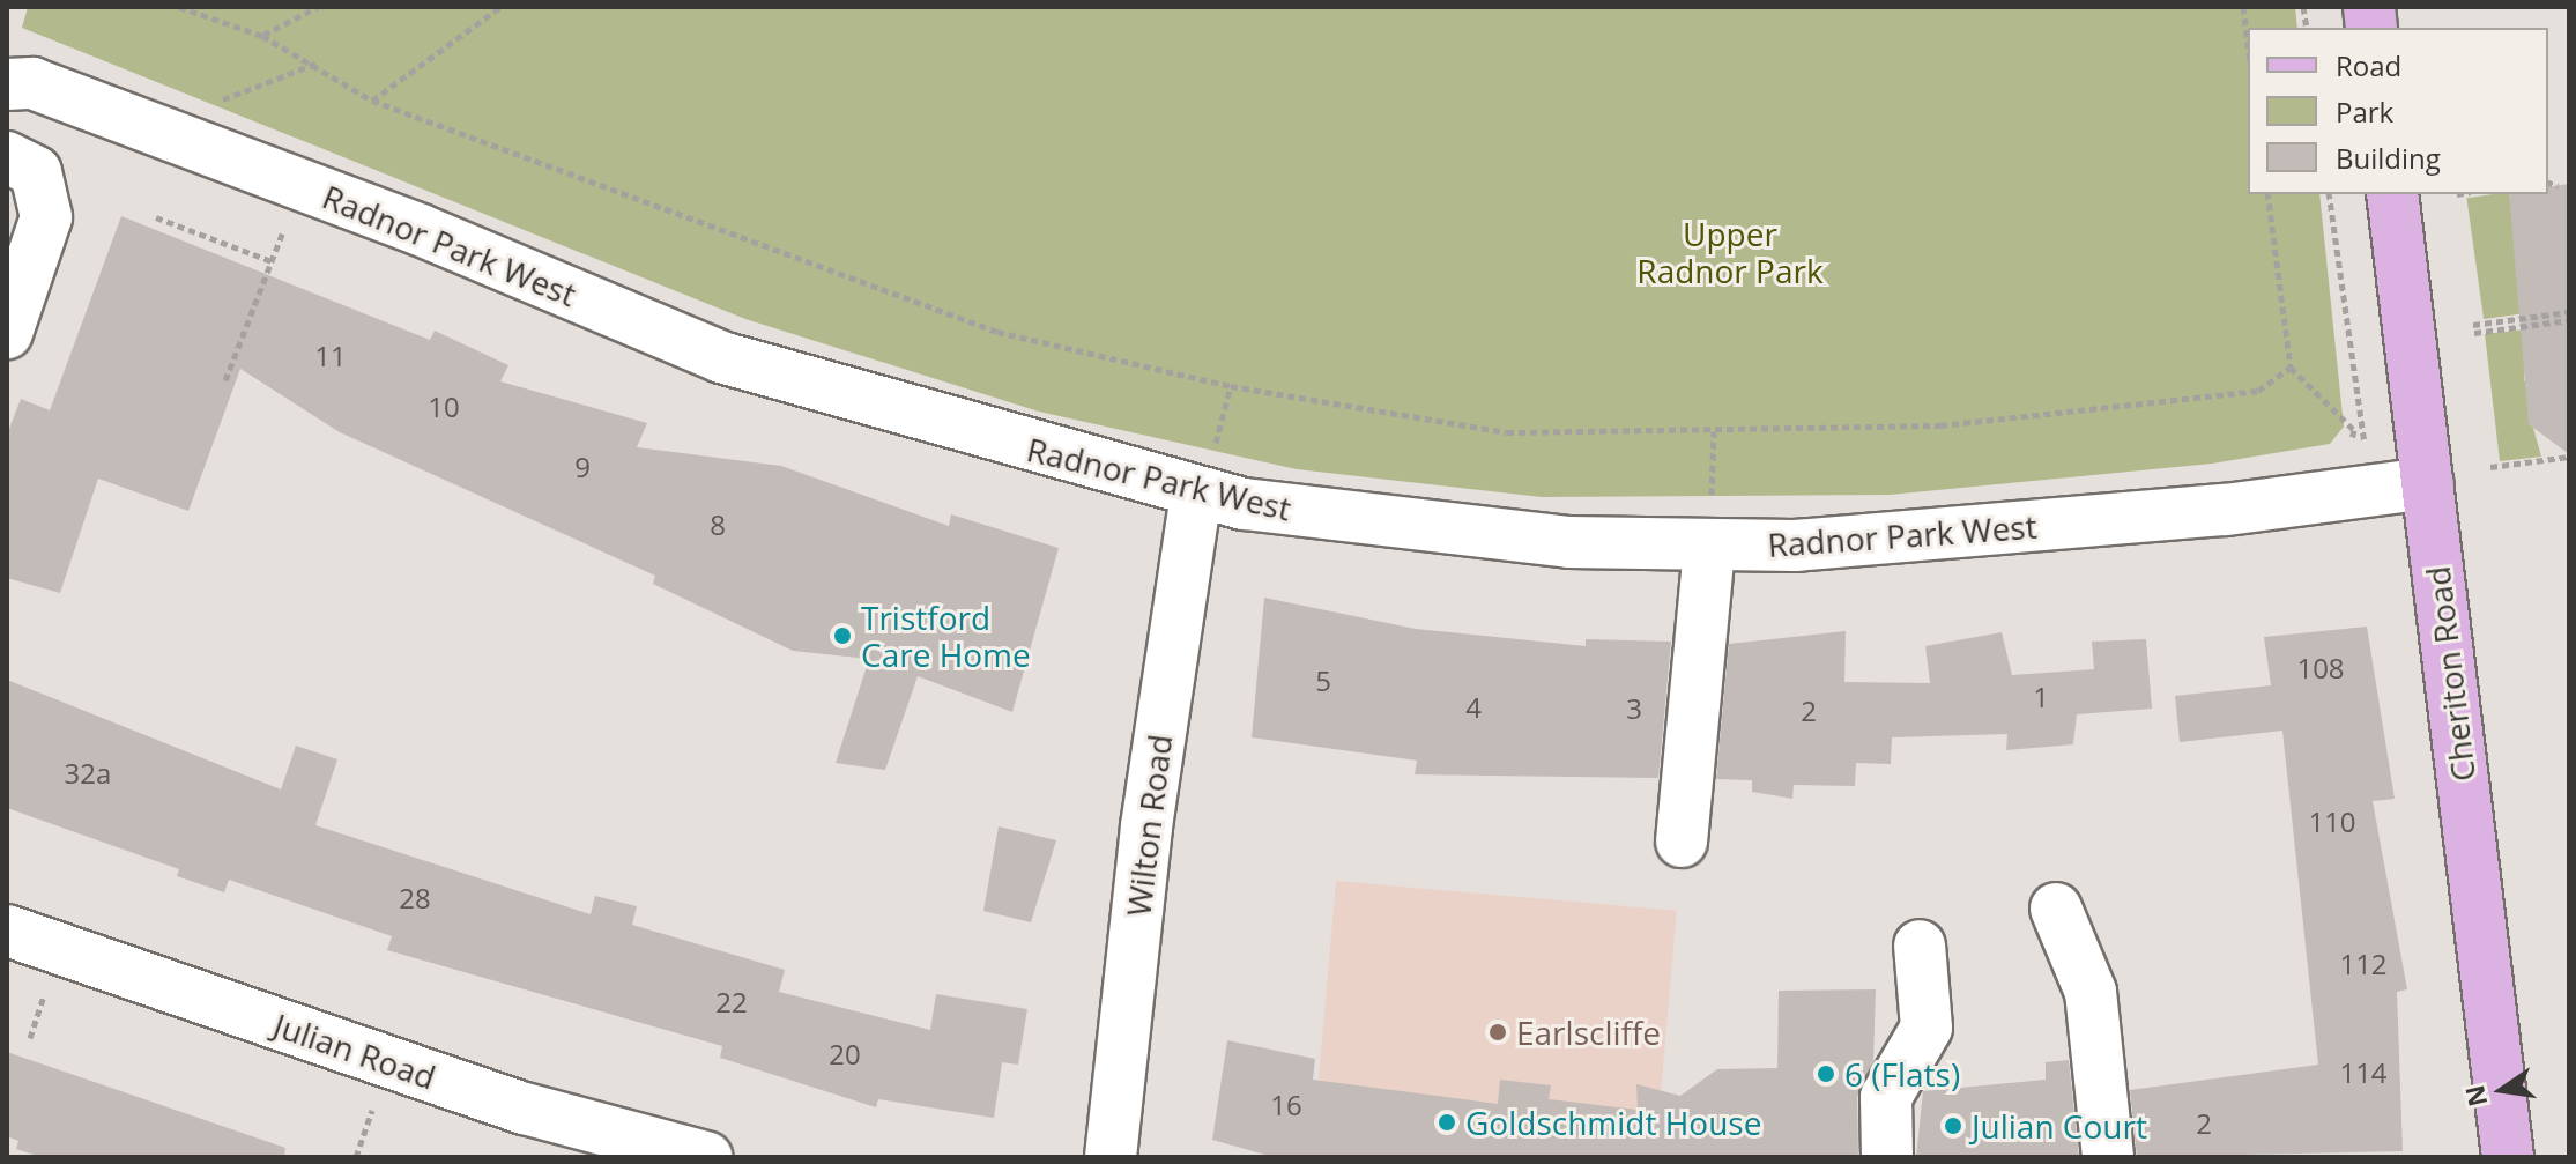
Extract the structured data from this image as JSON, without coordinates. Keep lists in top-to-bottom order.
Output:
{
  "streets": {
    "main road": ["Cheriton Road"],
    "street": ["Radnor Park West", "Wilton Road", "Julian Road"]
  },
  "crossings": [
    ["Radnor Park West", "Cheriton Road"],
    ["Radnor Park West", "Wilton Road"]
  ],
  "parks": ["Upper Radnor Park"],
  "places": [
    "Tristford Care Home",
    "Earlscliffe",
    "6 (Flats)",
    "Goldschmidt House",
    "Julian Court"
  ],
  "house_numbers": [
    "11",
    "10",
    "9",
    "8",
    "108",
    "5",
    "1",
    "4",
    "3",
    "2",
    "32a",
    "110",
    "28",
    "112",
    "22",
    "20",
    "114",
    "16",
    "2"
  ],
  "legend": ["Road", "Park", "Building"],
  "north": "left"
}
